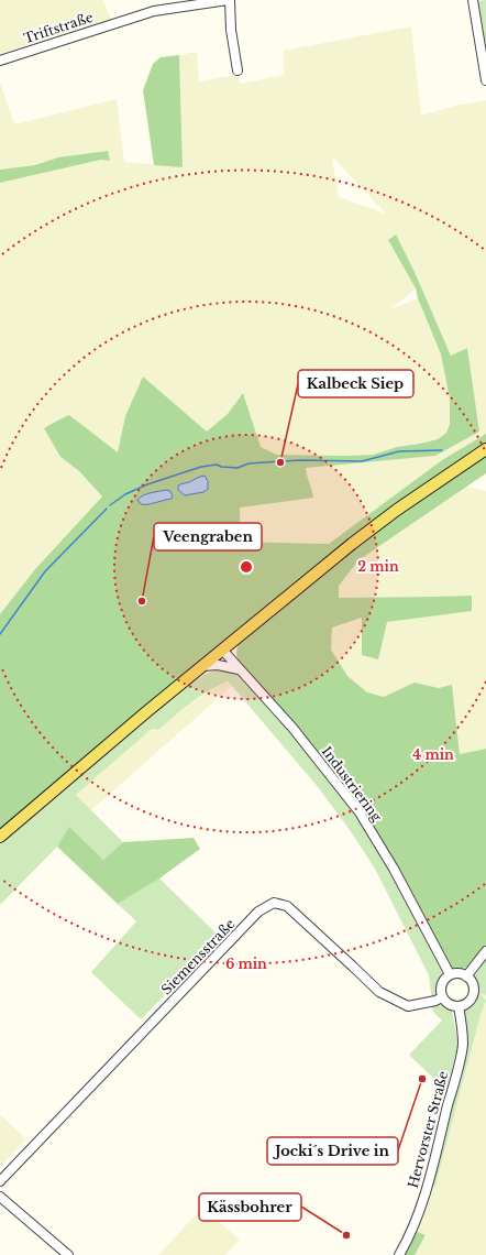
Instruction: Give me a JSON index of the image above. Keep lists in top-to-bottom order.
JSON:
{
  "streets": {
    "street": [
      "Triftstraße",
      "Industriering",
      "Siemensstraße",
      "Hervorster Straße"
    ]
  },
  "crossings": [
    ["Industriering", "Siemensstraße"],
    ["Industriering", "Hervorster Straße"],
    ["Siemensstraße", "Hervorster Straße"]
  ],
  "places": [
    "Kalbeck Siep",
    "Veengraben",
    "Jocki´s Drive in",
    "Kässbohrer"
  ],
  "rings": ["2 min", "4 min", "6 min"]
}
